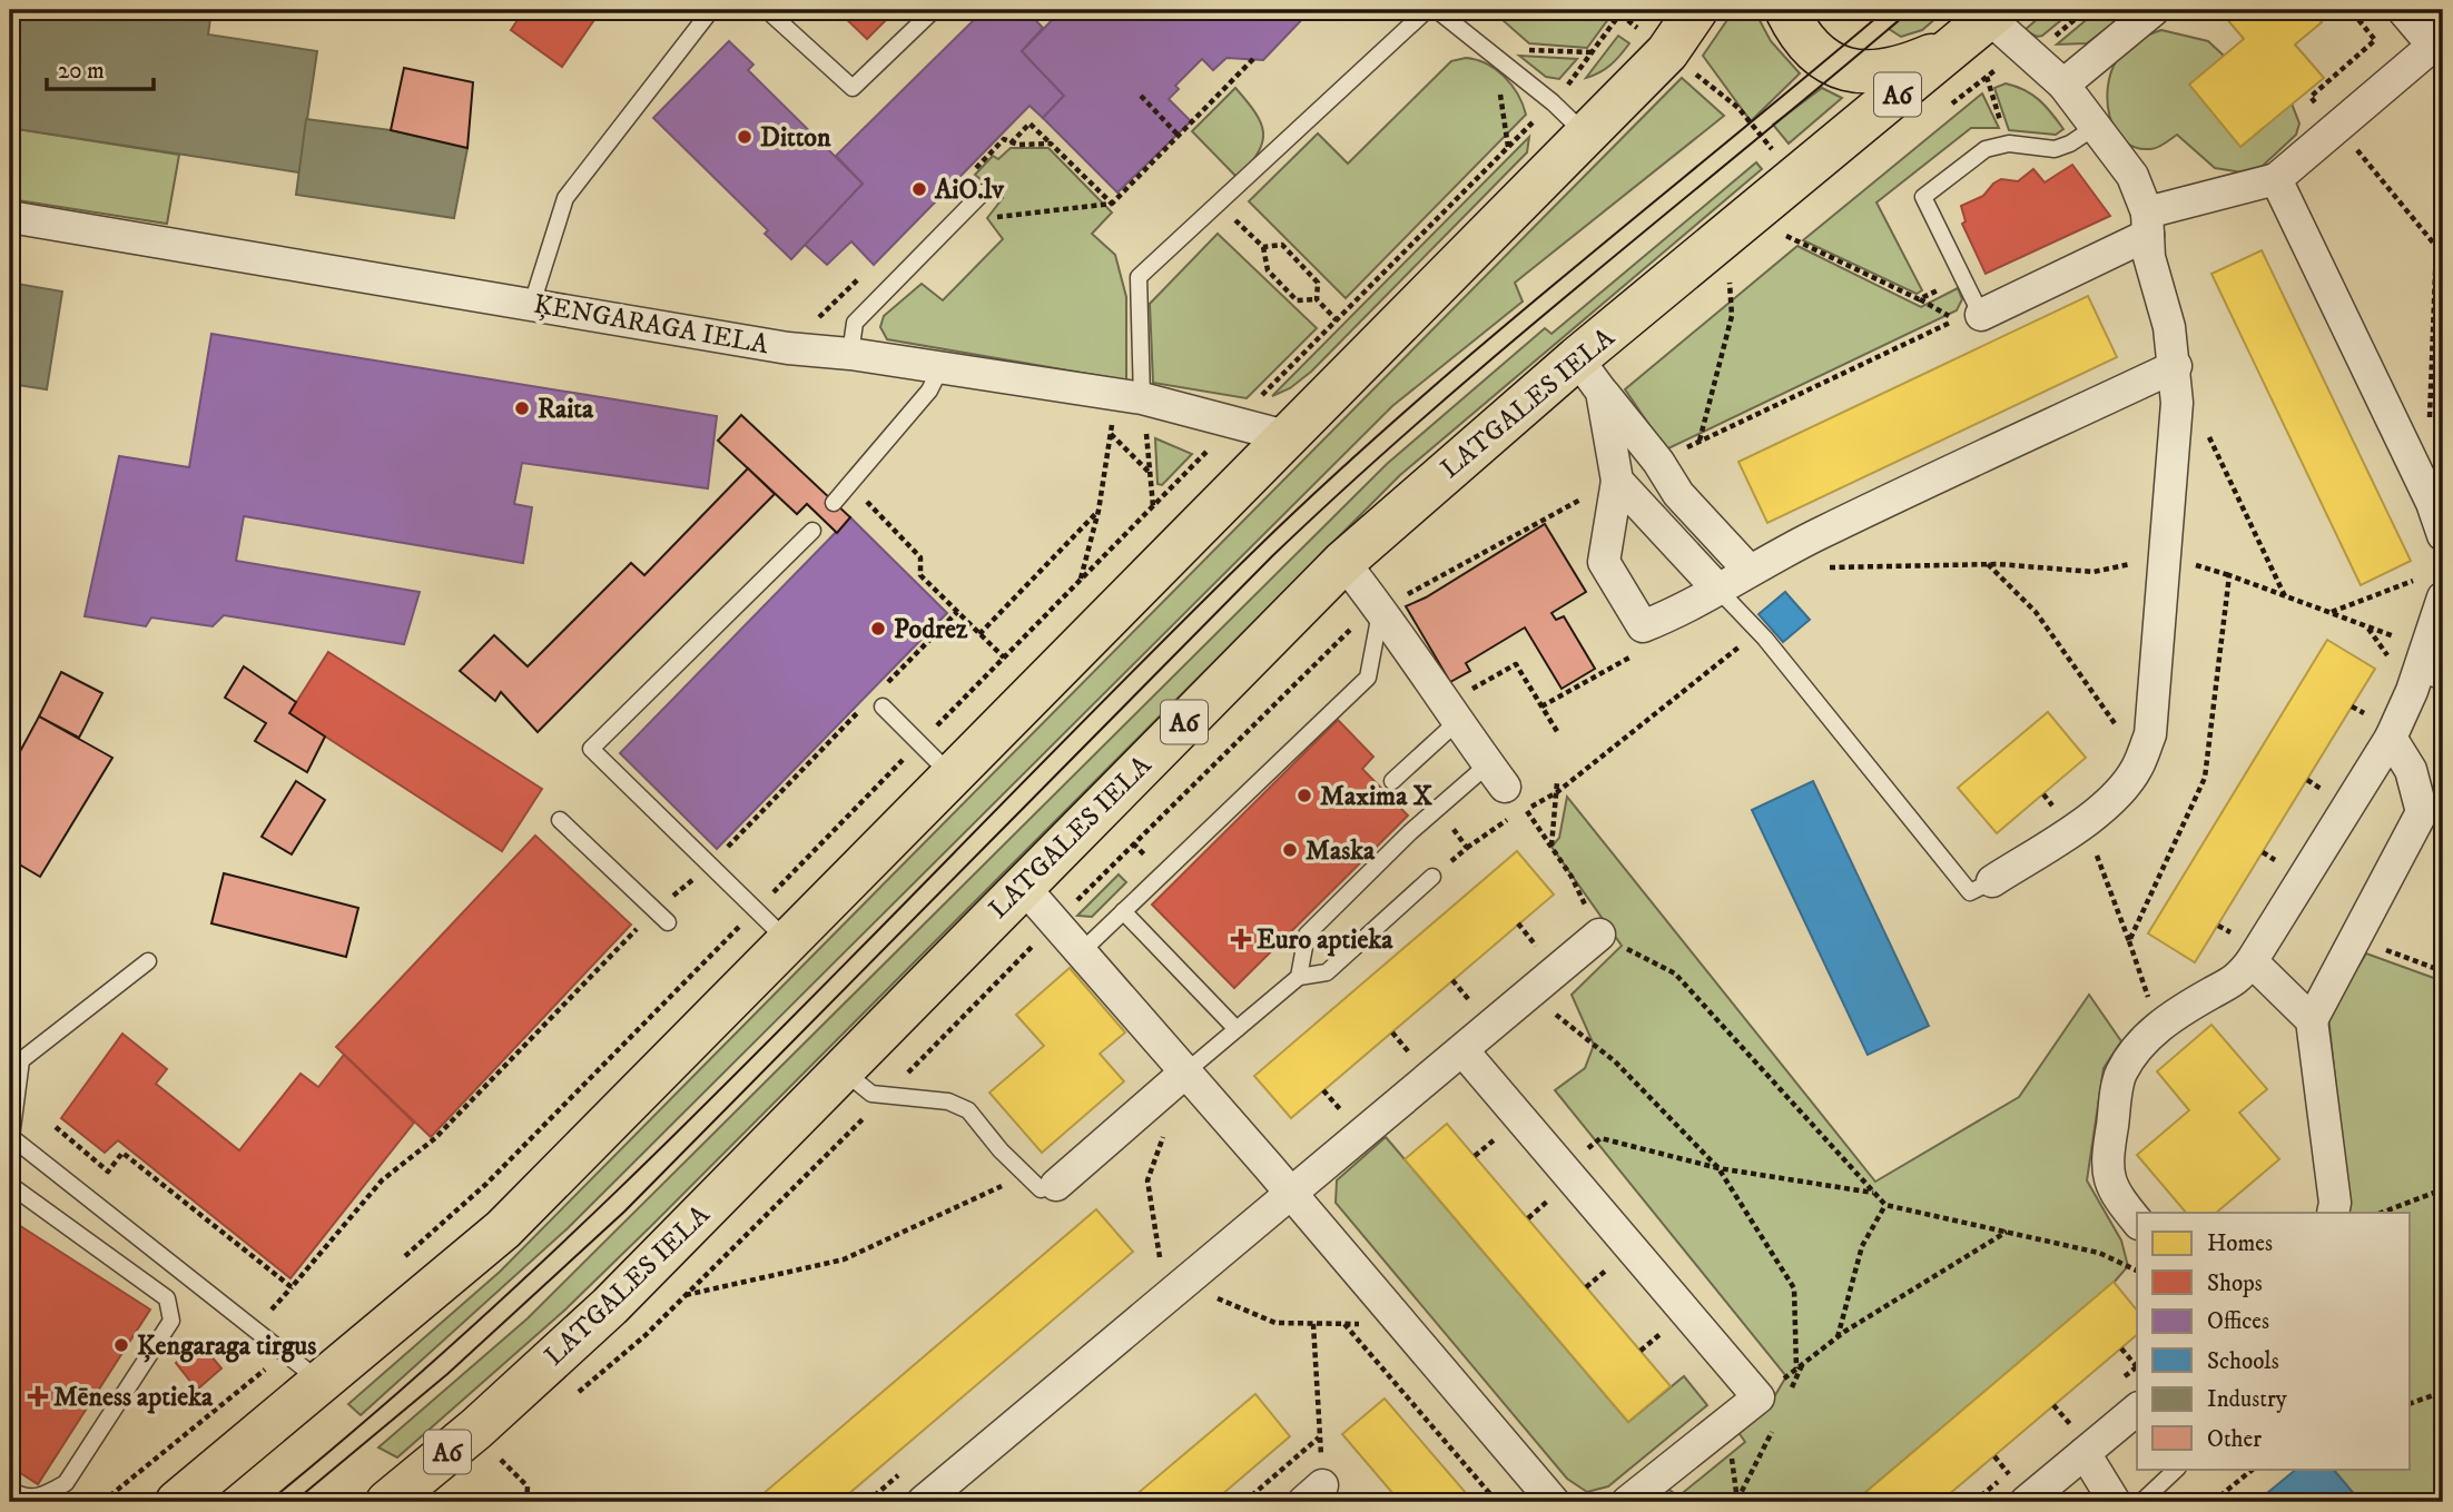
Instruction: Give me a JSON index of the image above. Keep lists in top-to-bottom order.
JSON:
{
  "streets": {
    "highway": ["A6", "LATGALES IELA"],
    "street": ["ĶENGARAGA IELA"]
  },
  "places": {
    "other": [
      "Ditton",
      "AiO.lv",
      "Raita",
      "Podrez",
      "Maxima X",
      "Maska",
      "Ķengaraga tirgus"
    ],
    "health": ["Euro aptieka", "Mēness aptieka"]
  },
  "legend": [
    "Homes",
    "Shops",
    "Offices",
    "Schools",
    "Industry",
    "Other"
  ],
  "scale_bar": "20 m"
}
